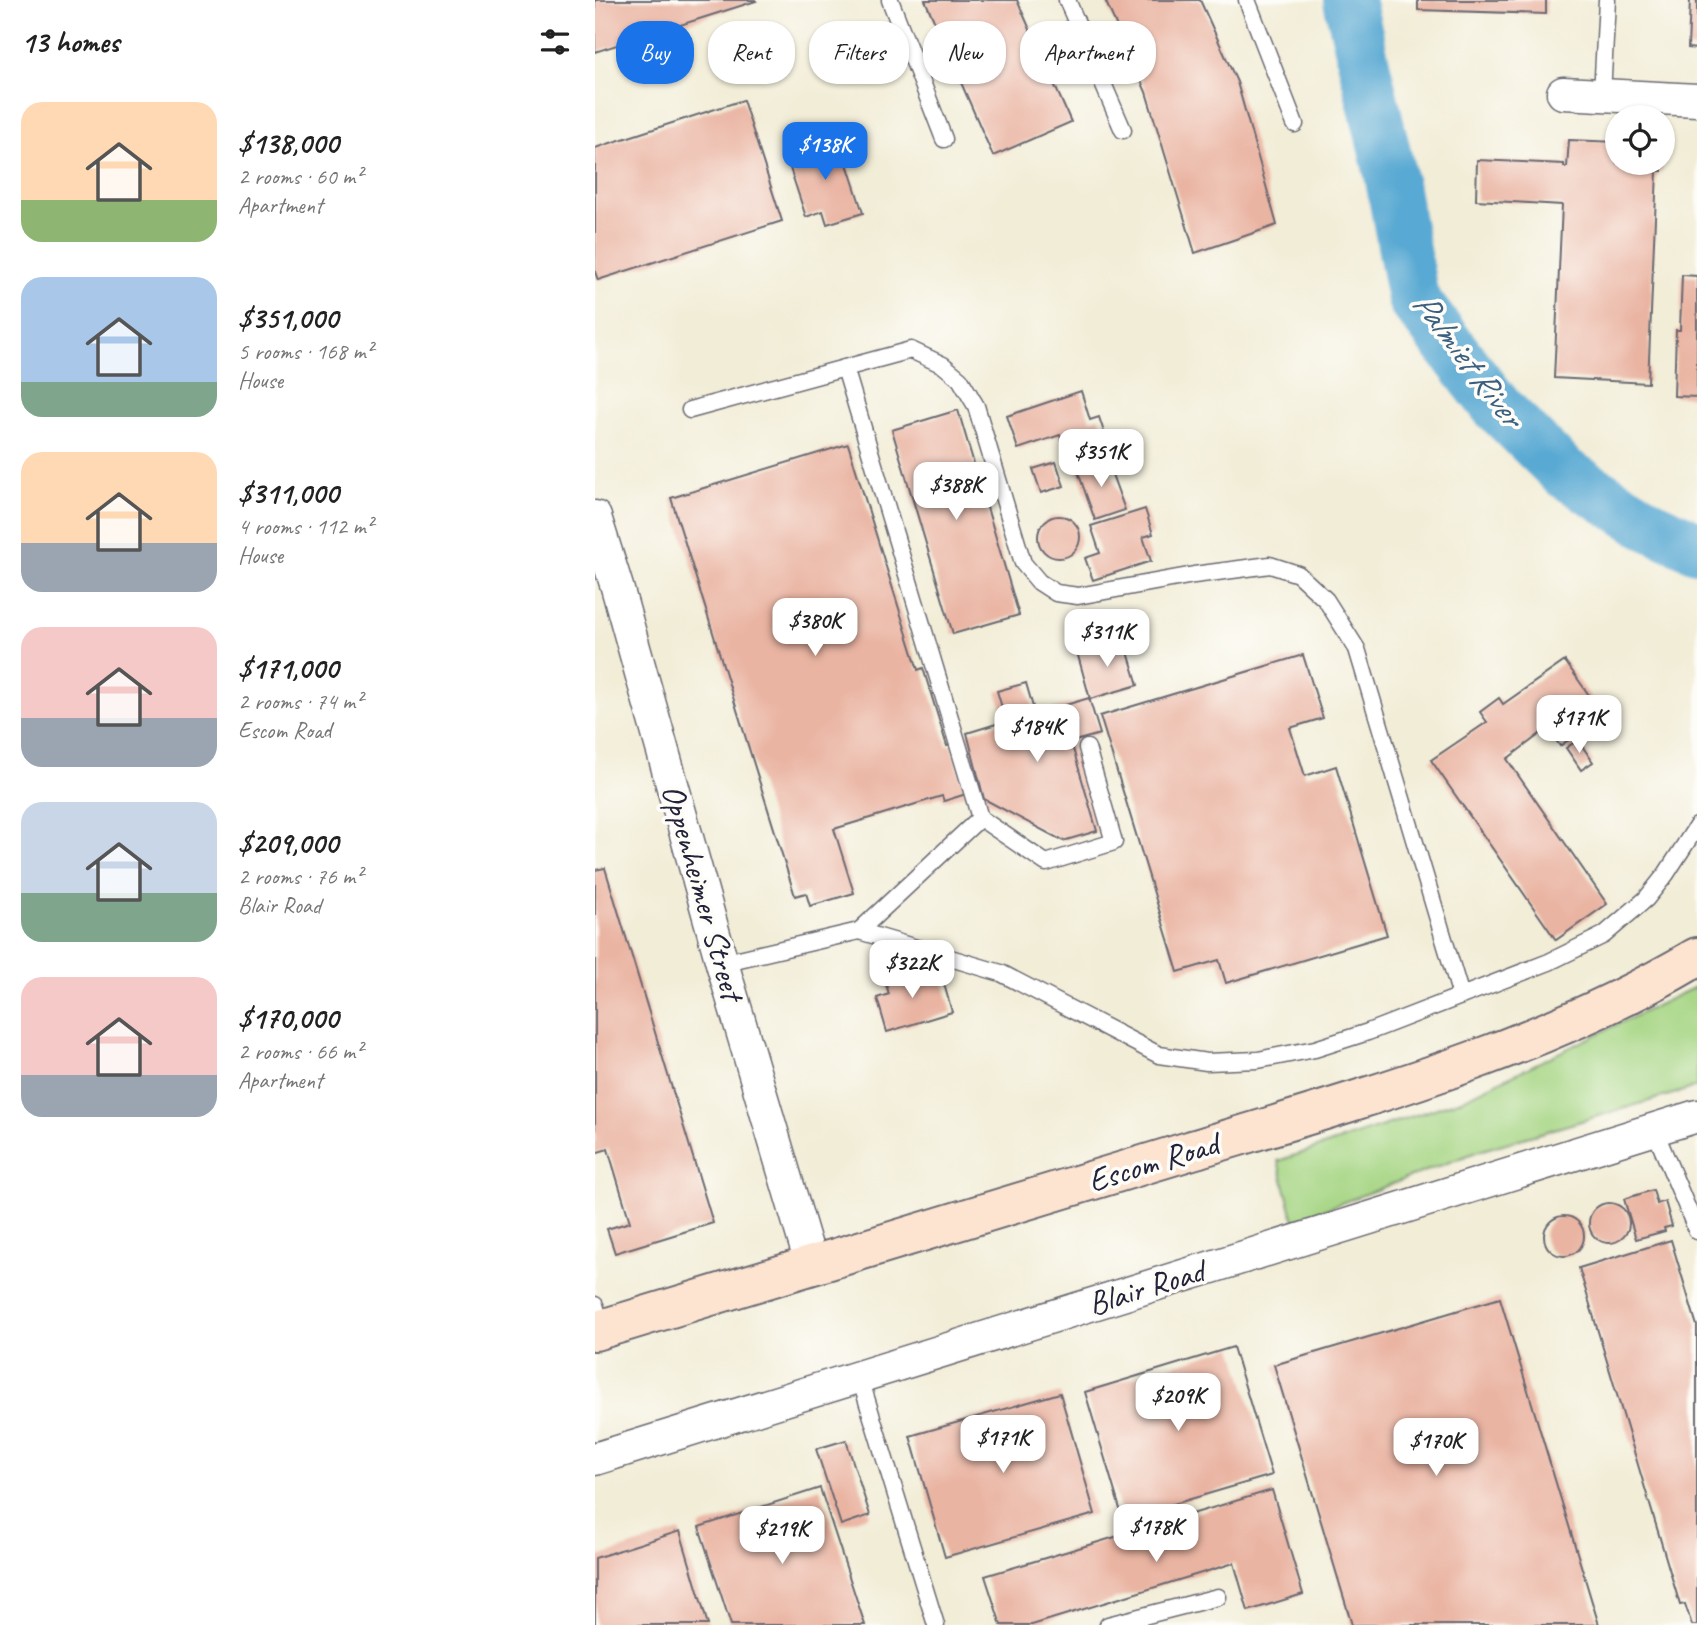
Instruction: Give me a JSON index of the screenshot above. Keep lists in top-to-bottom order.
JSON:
{
  "streets": {
    "street": ["Oppenheimer Street", "Escom Road", "Blair Road"]
  },
  "crossings": [
    ["Oppenheimer Street", "Escom Road"]
  ],
  "water": ["Palmiet River"],
  "page": {
    "heading": "13 homes",
    "chip": [
      "Buy",
      "Rent",
      "Filters",
      "New",
      "Apartment"
    ],
    "list": [
      {
        "name": "$138,000",
        "note": "2 rooms · 60 m² · Apartment"
      },
      {
        "name": "$351,000",
        "note": "5 rooms · 168 m² · House"
      },
      {
        "name": "$311,000",
        "note": "4 rooms · 112 m² · House"
      },
      {
        "name": "$171,000",
        "note": "2 rooms · 74 m² · Escom Road"
      },
      {
        "name": "$209,000",
        "note": "2 rooms · 76 m² · Blair Road"
      },
      {
        "name": "$170,000",
        "note": "2 rooms · 66 m² · Apartment"
      }
    ],
    "price": [
      "$138K",
      "$351K",
      "$388K",
      "$380K",
      "$311K",
      "$171K",
      "$184K",
      "$322K",
      "$209K",
      "$171K",
      "$170K",
      "$178K",
      "$219K"
    ]
  }
}
